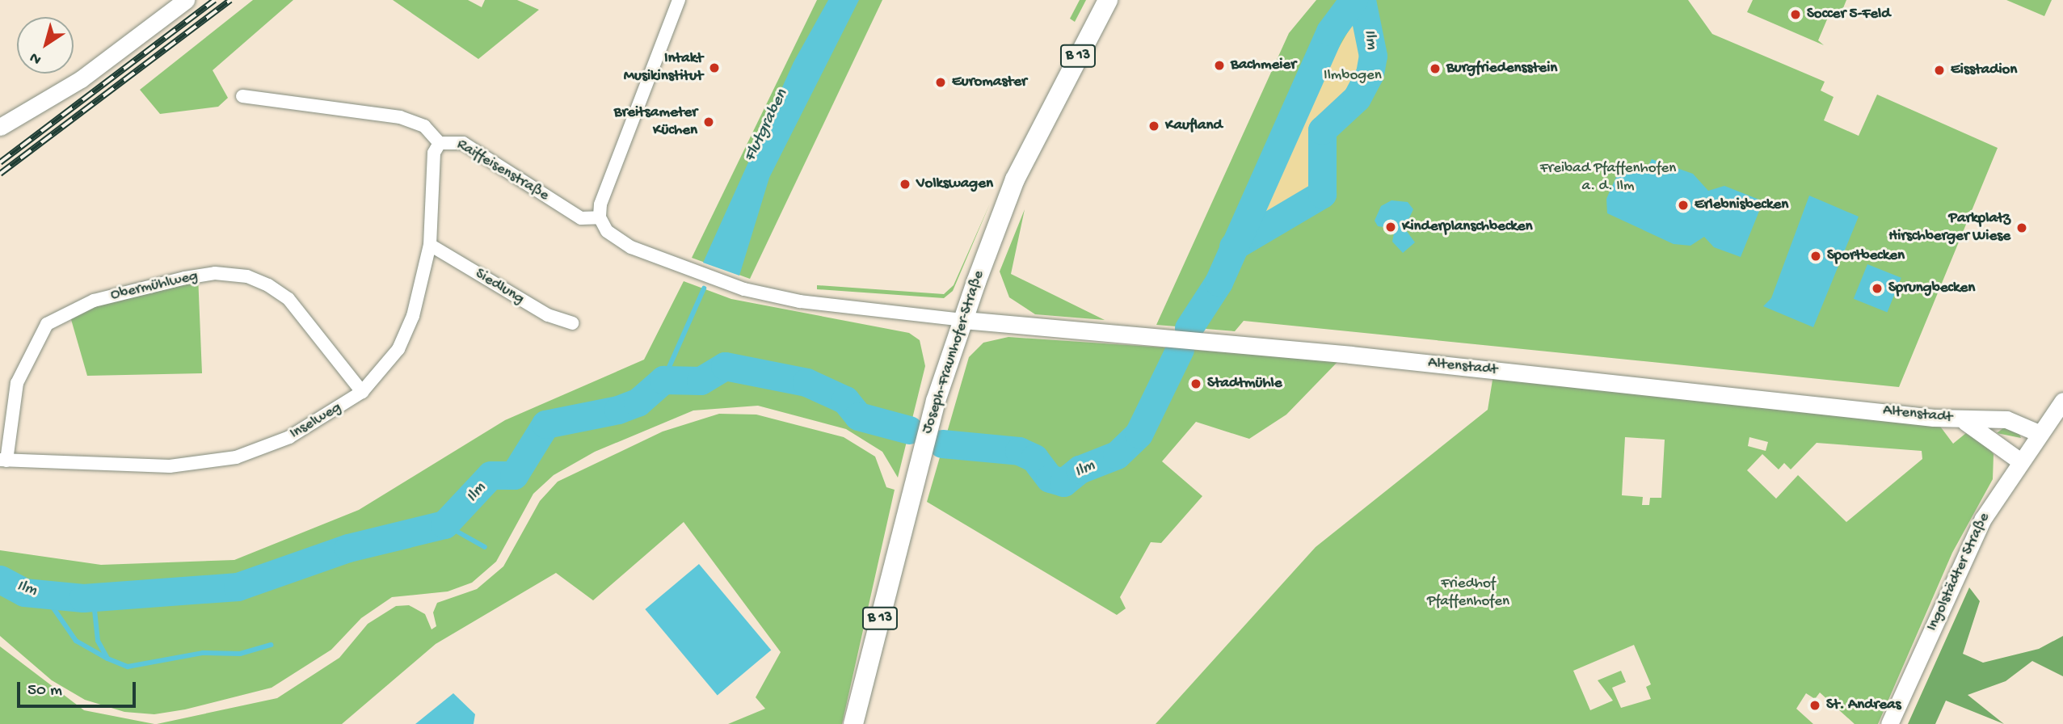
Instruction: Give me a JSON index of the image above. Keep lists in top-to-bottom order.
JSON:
{
  "streets": {
    "main road": ["B 13", "Joseph-Fraunhofer-Straße"],
    "street": [
      "Raiffeisenstraße",
      "Obermühlweg",
      "Siedlung",
      "Altenstadt",
      "Inselweg",
      "Ingolstädter Straße"
    ]
  },
  "crossings": [
    ["Raiffeisenstraße", "Inselweg"],
    ["Obermühlweg", "Inselweg"],
    ["Siedlung", "Inselweg"],
    ["Joseph-Fraunhofer-Straße", "Altenstadt"],
    ["Altenstadt", "Ingolstädter Straße"]
  ],
  "water": ["Ilm", "Flutgraben"],
  "parks": ["Ilmbogen", "Freibad Pfaffenhofen a. d. Ilm", "Friedhof Pfaffenhofen"],
  "places": [
    "Soccer 5-Feld",
    "Bachmeier",
    "Intakt Musikinstitut",
    "Burgfriedensstein",
    "Eisstadion",
    "Euromaster",
    "Breitsameter Küchen",
    "Kaufland",
    "Volkswagen",
    "Erlebnisbecken",
    "Kinderplanschbecken",
    "Parkplatz Hirschberger Wiese",
    "Sportbecken",
    "Sprungbecken",
    "Stadtmühle",
    "St. Andreas"
  ],
  "scale_bar": "50 m",
  "north": "bottom left"
}
